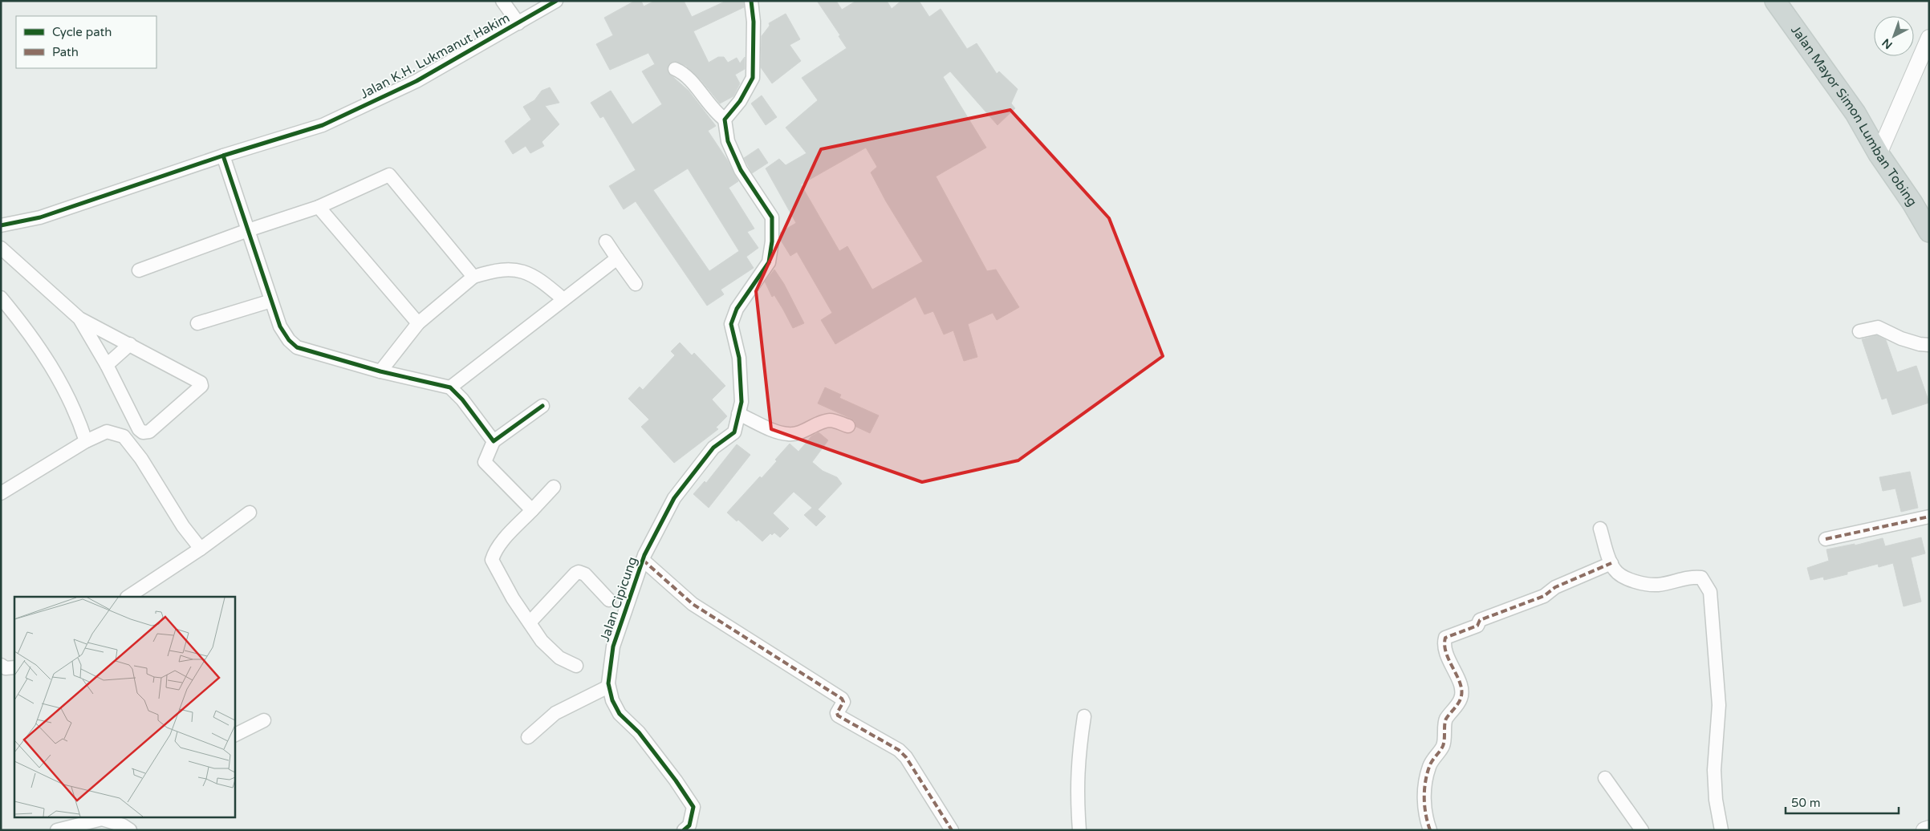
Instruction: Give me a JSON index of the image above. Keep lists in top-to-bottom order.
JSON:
{
  "streets": {
    "main road": ["Jalan Mayor Simon Lumban Tobing"],
    "street": ["Jalan K.H. Lukmanut Hakim", "Jalan Cipicung"]
  },
  "legend": ["Cycle path", "Path"],
  "scale_bar": "50 m",
  "north": "bottom left"
}
